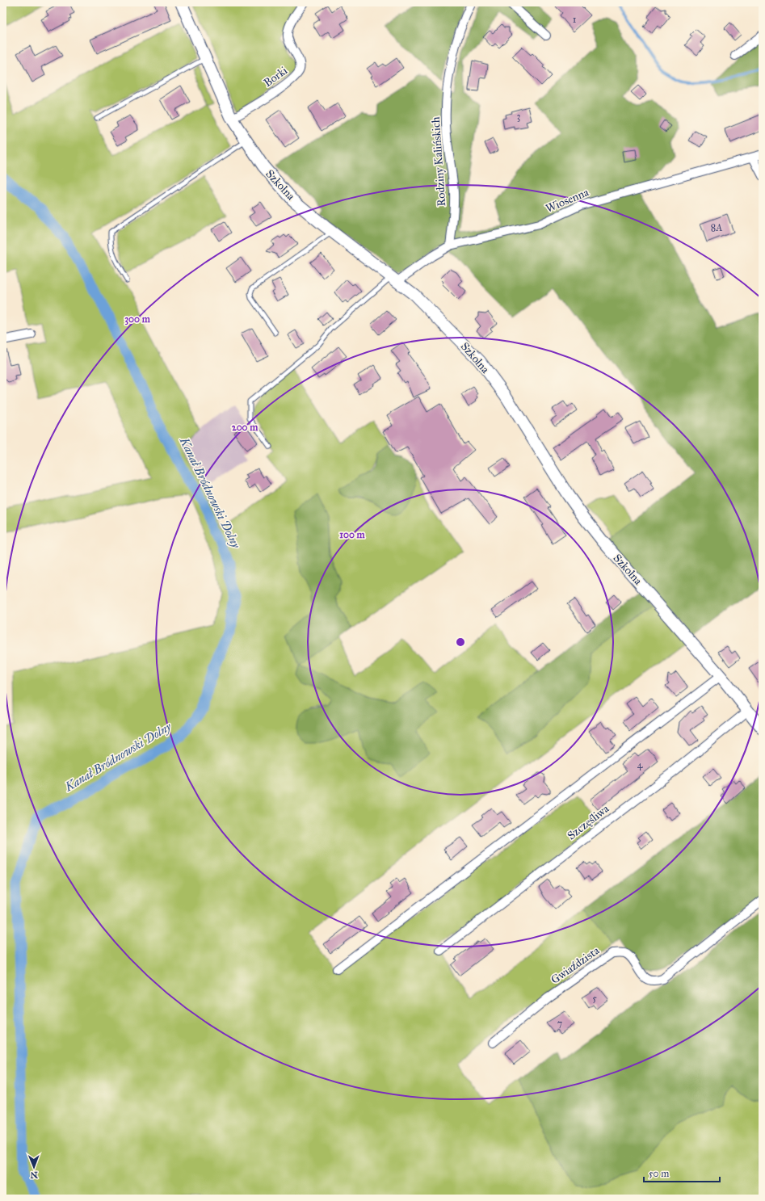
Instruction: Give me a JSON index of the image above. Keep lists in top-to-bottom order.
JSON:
{
  "streets": {
    "street": [
      "Borki",
      "Rodziny Kalińskich",
      "Szkolna",
      "Wiosenna",
      "Szczęśliwa",
      "Gwiaździsta"
    ]
  },
  "crossings": [
    ["Borki", "Szkolna"],
    ["Rodziny Kalińskich", "Wiosenna"],
    ["Szkolna", "Wiosenna"],
    ["Szkolna", "Szczęśliwa"]
  ],
  "water": ["Kanał Bródnowski Dolny"],
  "house_numbers": [
    "1",
    "3",
    "8A",
    "4",
    "5",
    "7"
  ],
  "scale_bar": "50 m",
  "north": "bottom",
  "rings": ["300 m", "200 m", "100 m"]
}
